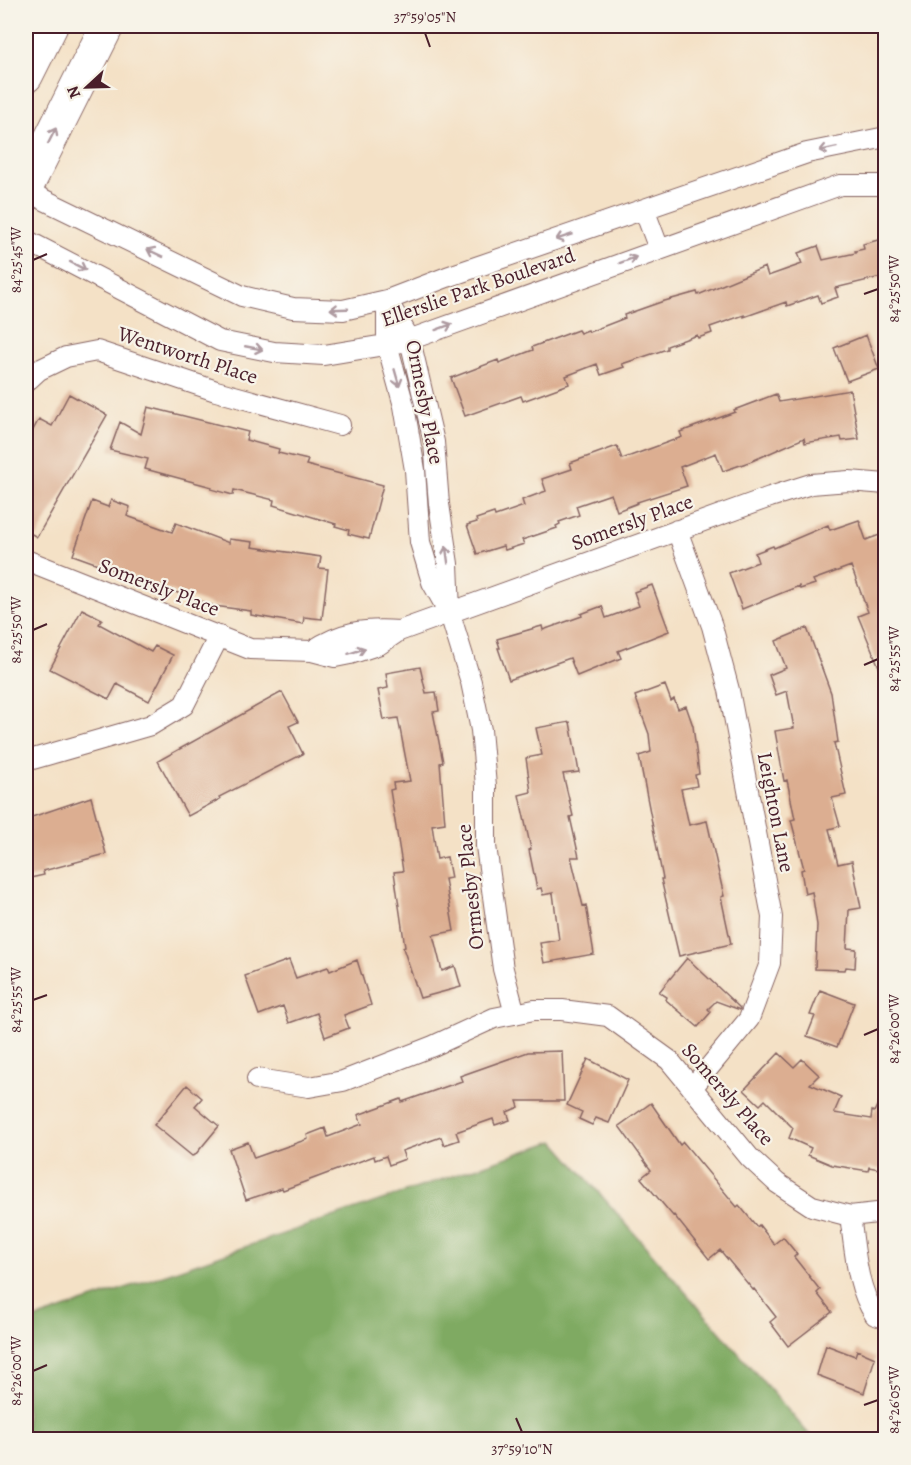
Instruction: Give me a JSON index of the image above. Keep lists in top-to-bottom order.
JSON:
{
  "streets": {
    "street": [
      "Ellerslie Park Boulevard",
      "Wentworth Place",
      "Ormesby Place",
      "Somersly Place",
      "Leighton Lane"
    ]
  },
  "crossings": [
    ["Ellerslie Park Boulevard", "Ormesby Place"],
    ["Ormesby Place", "Somersly Place"],
    ["Somersly Place", "Leighton Lane"]
  ],
  "north": "left",
  "coordinates": [
    "37°59'05\"N",
    "84°25'45\"W",
    "84°25'50\"W",
    "84°25'55\"W",
    "84°26'00\"W",
    "84°26'05\"W",
    "37°59'10\"N"
  ]
}
